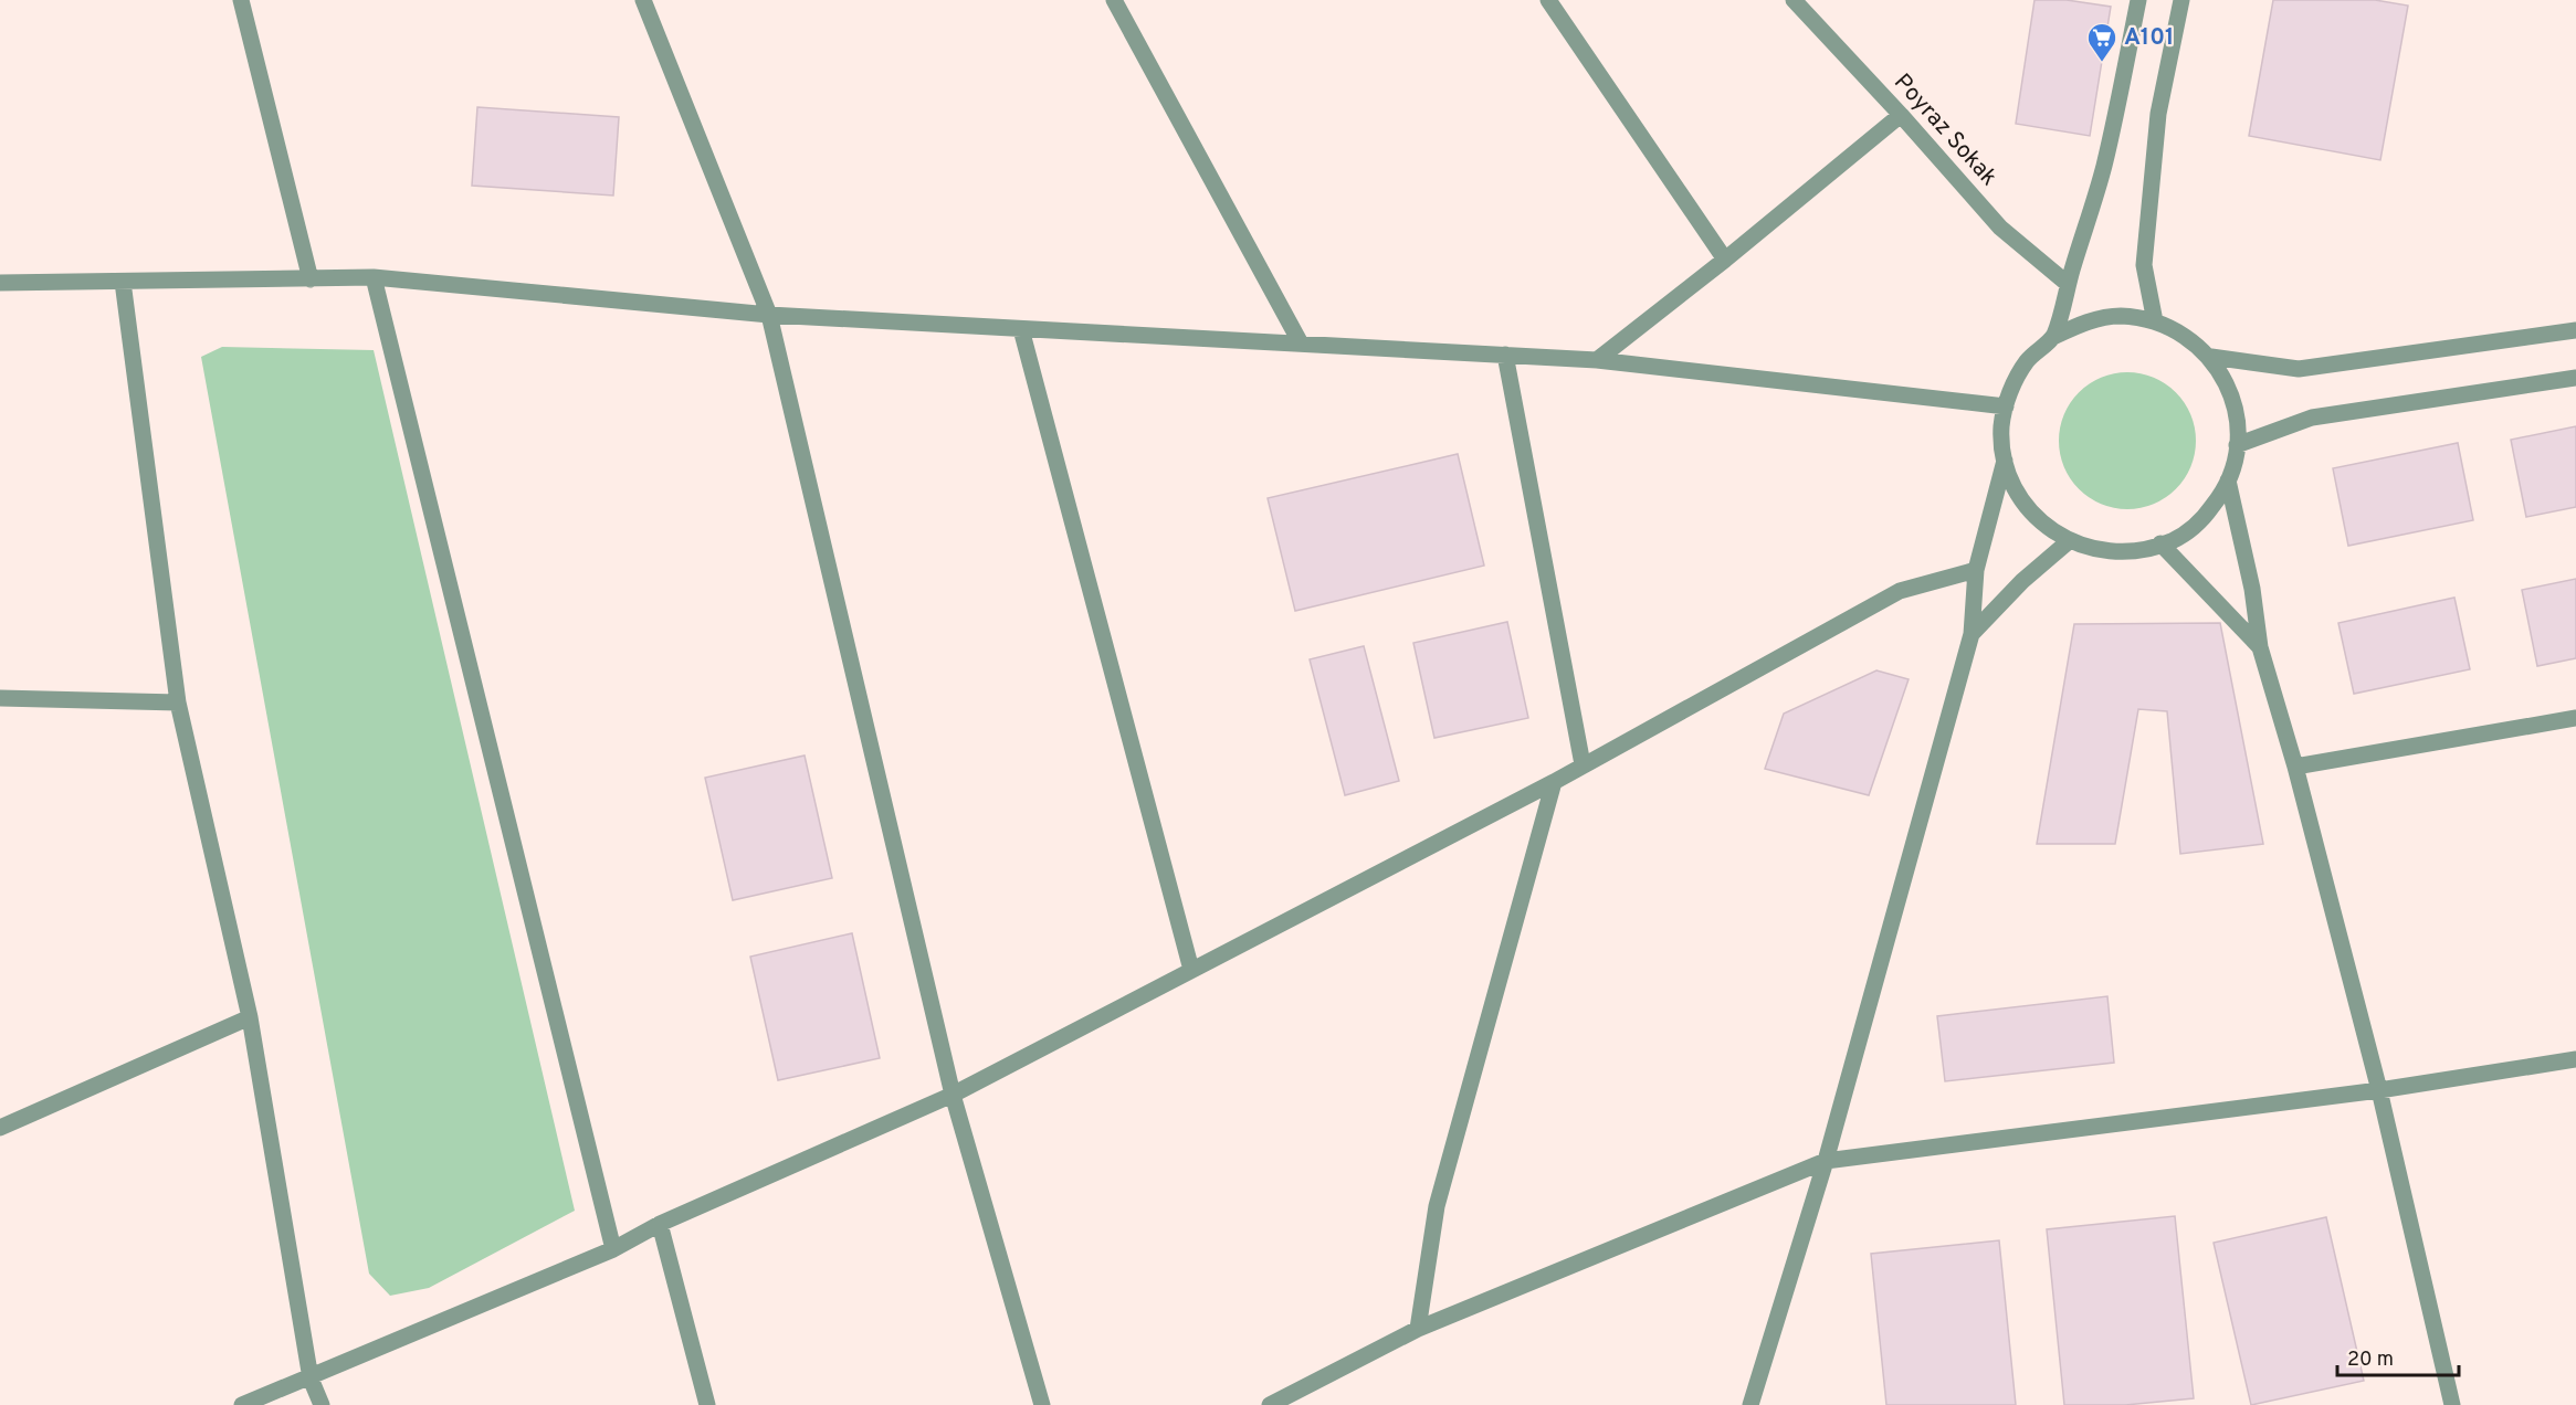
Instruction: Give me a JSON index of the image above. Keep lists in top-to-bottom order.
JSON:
{
  "streets": {
    "street": ["Poyraz Sokak"]
  },
  "places": {
    "supermarket": ["A101"]
  },
  "scale_bar": "20 m"
}
